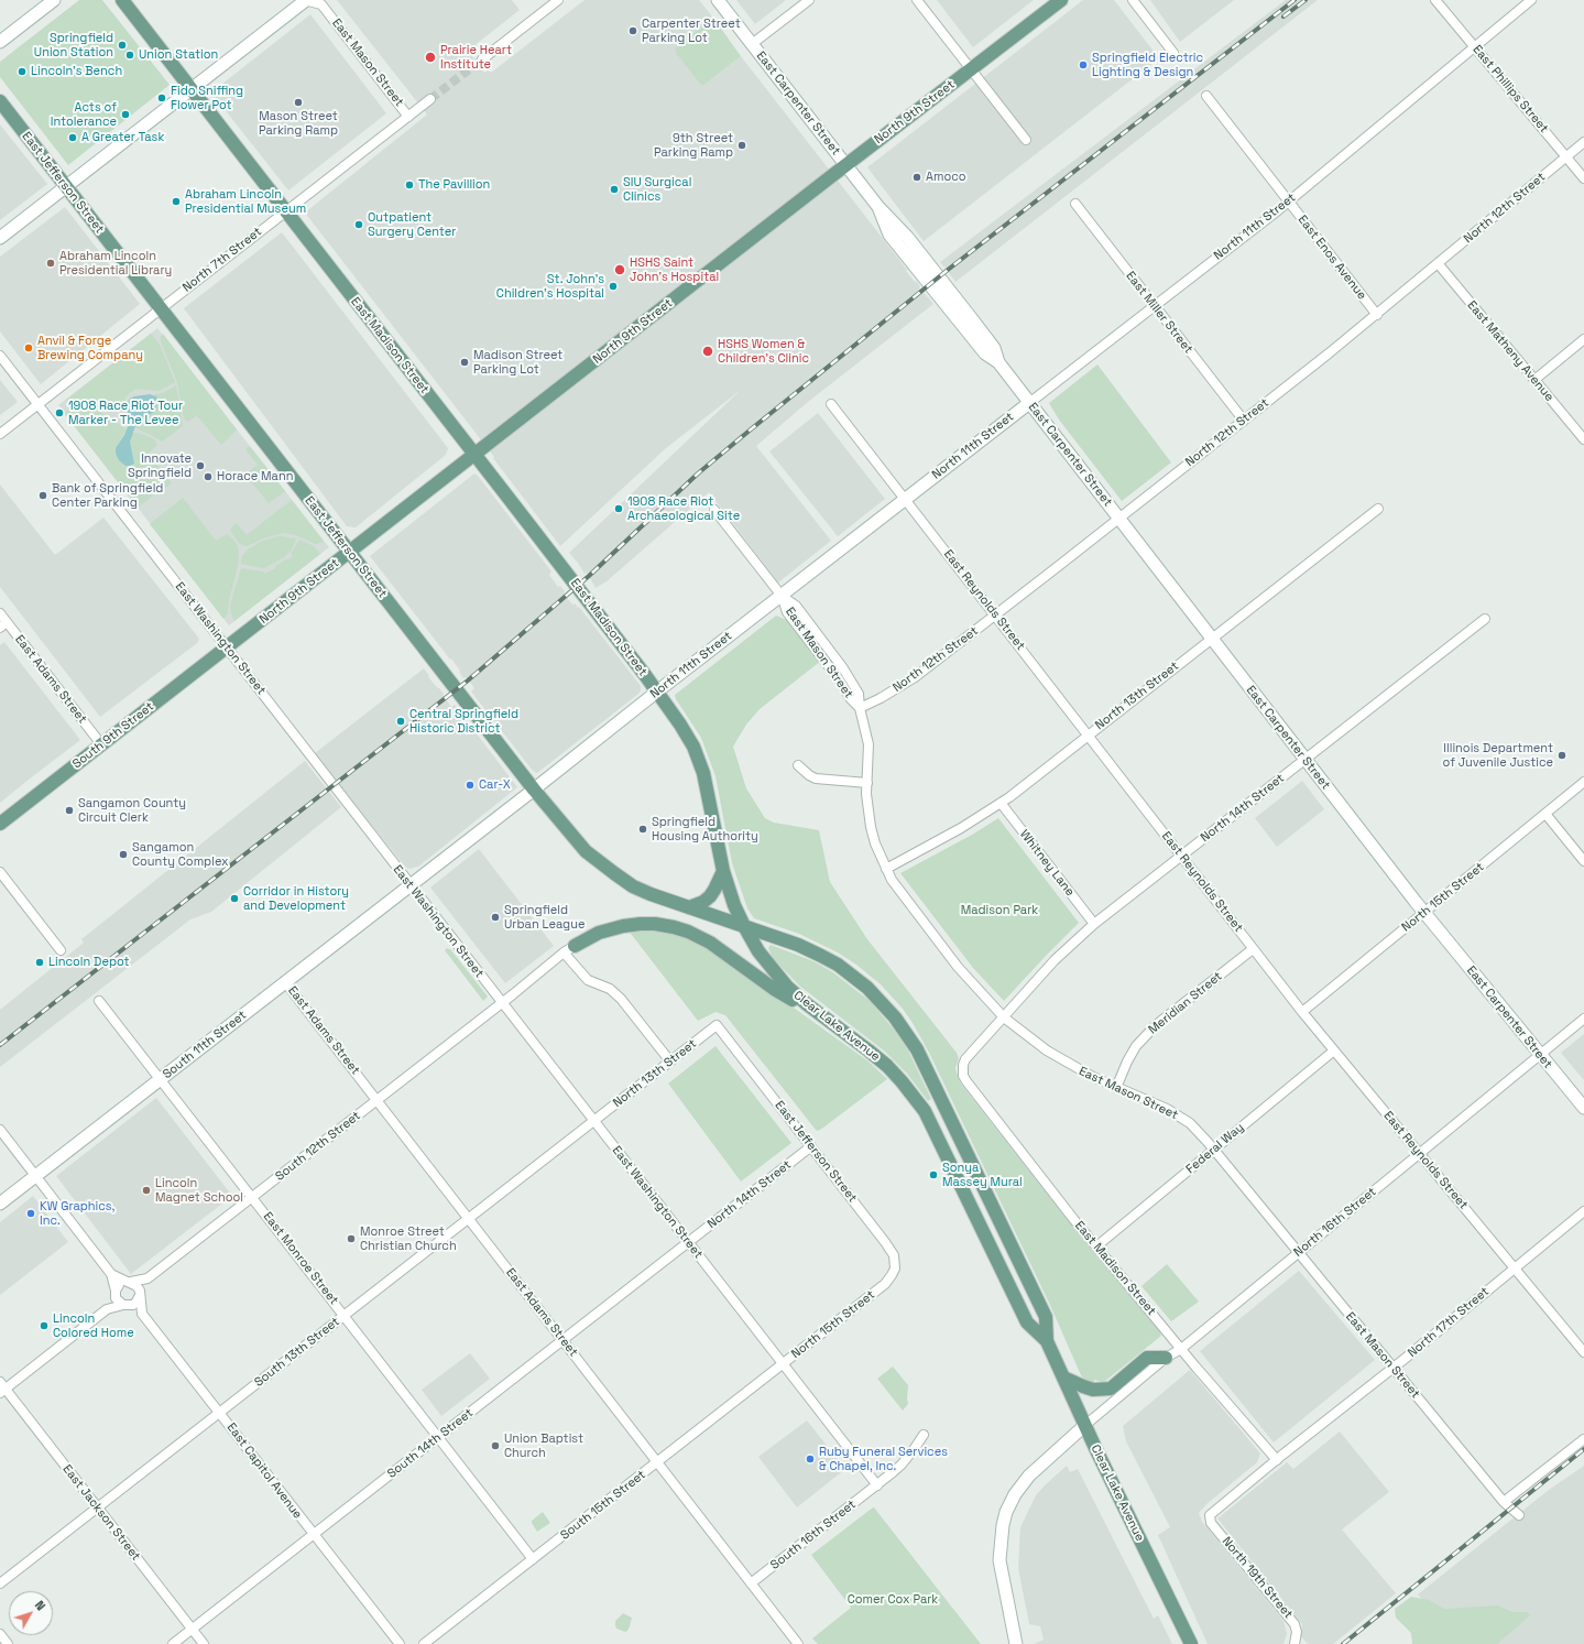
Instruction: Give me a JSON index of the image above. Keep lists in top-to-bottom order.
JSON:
{
  "streets": {
    "main road": [
      "North 9th Street",
      "East Jefferson Street",
      "East Madison Street",
      "South 9th Street",
      "Clear Lake Avenue"
    ],
    "street": [
      "East Mason Street",
      "East Phillips Street",
      "East Carpenter Street",
      "North 12th Street",
      "North 11th Street",
      "East Enos Avenue",
      "North 7th Street",
      "East Miller Street",
      "East Matheny Avenue",
      "East Reynolds Street",
      "East Washington Street",
      "East Adams Street",
      "North 13th Street",
      "North 14th Street",
      "Whitney Lane",
      "North 15th Street",
      "Meridian Street",
      "South 11th Street",
      "South 12th Street",
      "Federal Way",
      "North 16th Street",
      "East Monroe Street",
      "North 17th Street",
      "South 13th Street",
      "South 14th Street",
      "East Capitol Avenue",
      "South 15th Street",
      "East Jackson Street",
      "South 16th Street",
      "North 19th Street"
    ]
  },
  "crossings": [
    ["East Mason Street", "North 12th Street"],
    ["East Mason Street", "North 11th Street"],
    ["East Mason Street", "North 7th Street"],
    ["East Mason Street", "North 13th Street"],
    ["East Mason Street", "North 14th Street"],
    ["East Mason Street", "Meridian Street"],
    ["East Mason Street", "Federal Way"],
    ["East Mason Street", "North 16th Street"],
    ["East Mason Street", "North 17th Street"],
    ["East Phillips Street", "North 12th Street"],
    ["East Phillips Street", "North 11th Street"],
    ["East Carpenter Street", "North 9th Street"],
    ["East Carpenter Street", "North 12th Street"],
    ["East Carpenter Street", "North 11th Street"],
    ["East Carpenter Street", "North 13th Street"],
    ["East Carpenter Street", "North 14th Street"],
    ["East Carpenter Street", "North 15th Street"],
    ["East Carpenter Street", "North 16th Street"],
    ["North 9th Street", "East Jefferson Street"],
    ["North 9th Street", "East Madison Street"],
    ["North 9th Street", "East Washington Street"],
    ["North 9th Street", "South 9th Street"],
    ["East Jefferson Street", "North 11th Street"],
    ["East Jefferson Street", "North 7th Street"],
    ["East Jefferson Street", "East Madison Street"],
    ["East Jefferson Street", "North 13th Street"],
    ["East Jefferson Street", "North 14th Street"],
    ["East Jefferson Street", "North 15th Street"],
    ["East Jefferson Street", "Clear Lake Avenue"],
    ["North 12th Street", "East Enos Avenue"],
    ["North 12th Street", "East Miller Street"],
    ["North 12th Street", "East Matheny Avenue"],
    ["North 12th Street", "East Reynolds Street"],
    ["North 11th Street", "East Enos Avenue"],
    ["North 11th Street", "East Miller Street"],
    ["North 11th Street", "East Madison Street"],
    ["North 11th Street", "East Reynolds Street"],
    ["North 11th Street", "East Washington Street"],
    ["North 11th Street", "South 11th Street"],
    ["North 7th Street", "East Madison Street"],
    ["North 7th Street", "East Washington Street"],
    ["East Madison Street", "North 14th Street"],
    ["East Madison Street", "Clear Lake Avenue"],
    ["East Madison Street", "Federal Way"],
    ["East Madison Street", "North 16th Street"],
    ["East Madison Street", "North 17th Street"],
    ["East Reynolds Street", "North 13th Street"],
    ["East Reynolds Street", "North 14th Street"],
    ["East Reynolds Street", "North 15th Street"],
    ["East Reynolds Street", "Meridian Street"],
    ["East Reynolds Street", "Federal Way"],
    ["East Reynolds Street", "North 16th Street"],
    ["East Reynolds Street", "North 17th Street"],
    ["East Washington Street", "North 13th Street"],
    ["East Washington Street", "South 9th Street"],
    ["East Washington Street", "North 14th Street"],
    ["East Washington Street", "North 15th Street"],
    ["East Washington Street", "South 11th Street"],
    ["East Washington Street", "South 12th Street"],
    ["East Washington Street", "South 13th Street"],
    ["East Washington Street", "South 14th Street"],
    ["East Washington Street", "South 15th Street"],
    ["East Washington Street", "South 16th Street"],
    ["East Adams Street", "South 9th Street"],
    ["East Adams Street", "South 11th Street"],
    ["East Adams Street", "South 12th Street"],
    ["East Adams Street", "South 13th Street"],
    ["East Adams Street", "South 14th Street"],
    ["East Adams Street", "South 15th Street"],
    ["East Adams Street", "South 16th Street"],
    ["North 13th Street", "Whitney Lane"],
    ["North 13th Street", "South 13th Street"],
    ["North 14th Street", "Whitney Lane"],
    ["North 14th Street", "South 14th Street"],
    ["North 15th Street", "South 15th Street"],
    ["Clear Lake Avenue", "North 16th Street"],
    ["South 11th Street", "East Monroe Street"],
    ["South 12th Street", "East Monroe Street"],
    ["East Monroe Street", "South 13th Street"],
    ["East Monroe Street", "South 14th Street"],
    ["East Monroe Street", "South 15th Street"],
    ["North 17th Street", "North 19th Street"],
    ["South 13th Street", "East Capitol Avenue"],
    ["South 13th Street", "East Jackson Street"],
    ["South 14th Street", "East Capitol Avenue"],
    ["South 14th Street", "East Jackson Street"]
  ],
  "parks": ["Madison Park", "Comer Cox Park"],
  "places": [
    "Carpenter Street Parking Lot",
    "Springfield Union Station",
    "Union Station",
    "Prairie Heart Institute",
    "Springfield Electric Lighting & Design",
    "Lincoln's Bench",
    "Fido Sniffing Flower Pot",
    "Mason Street Parking Ramp",
    "Acts of Intolerance",
    "A Greater Task",
    "9th Street Parking Ramp",
    "Amoco",
    "The Pavillion",
    "SIU Surgical Clinics",
    "Abraham Lincoln Presidential Museum",
    "Outpatient Surgery Center",
    "Abraham Lincoln Presidential Library",
    "HSHS Saint John's Hospital",
    "St. John's Children's Hospital",
    "Anvil & Forge Brewing Company",
    "HSHS Women & Children's Clinic",
    "Madison Street Parking Lot",
    "1908 Race Riot Tour Marker - The Levee",
    "Innovate Springfield",
    "Horace Mann",
    "Bank of Springfield Center Parking",
    "1908 Race Riot Archaeological Site",
    "Central Springfield Historic District",
    "Illinois Department of Juvenile Justice",
    "Car-X",
    "Sangamon County Circuit Clerk",
    "Springfield Housing Authority",
    "Sangamon County Complex",
    "Corridor in History and Development",
    "Springfield Urban League",
    "Lincoln Depot",
    "Sonya Massey Mural",
    "Lincoln Magnet School",
    "KW Graphics, Inc.",
    "Monroe Street Christian Church",
    "Lincoln Colored Home",
    "Union Baptist Church",
    "Ruby Funeral Services & Chapel, Inc."
  ],
  "north": "top right"
}
